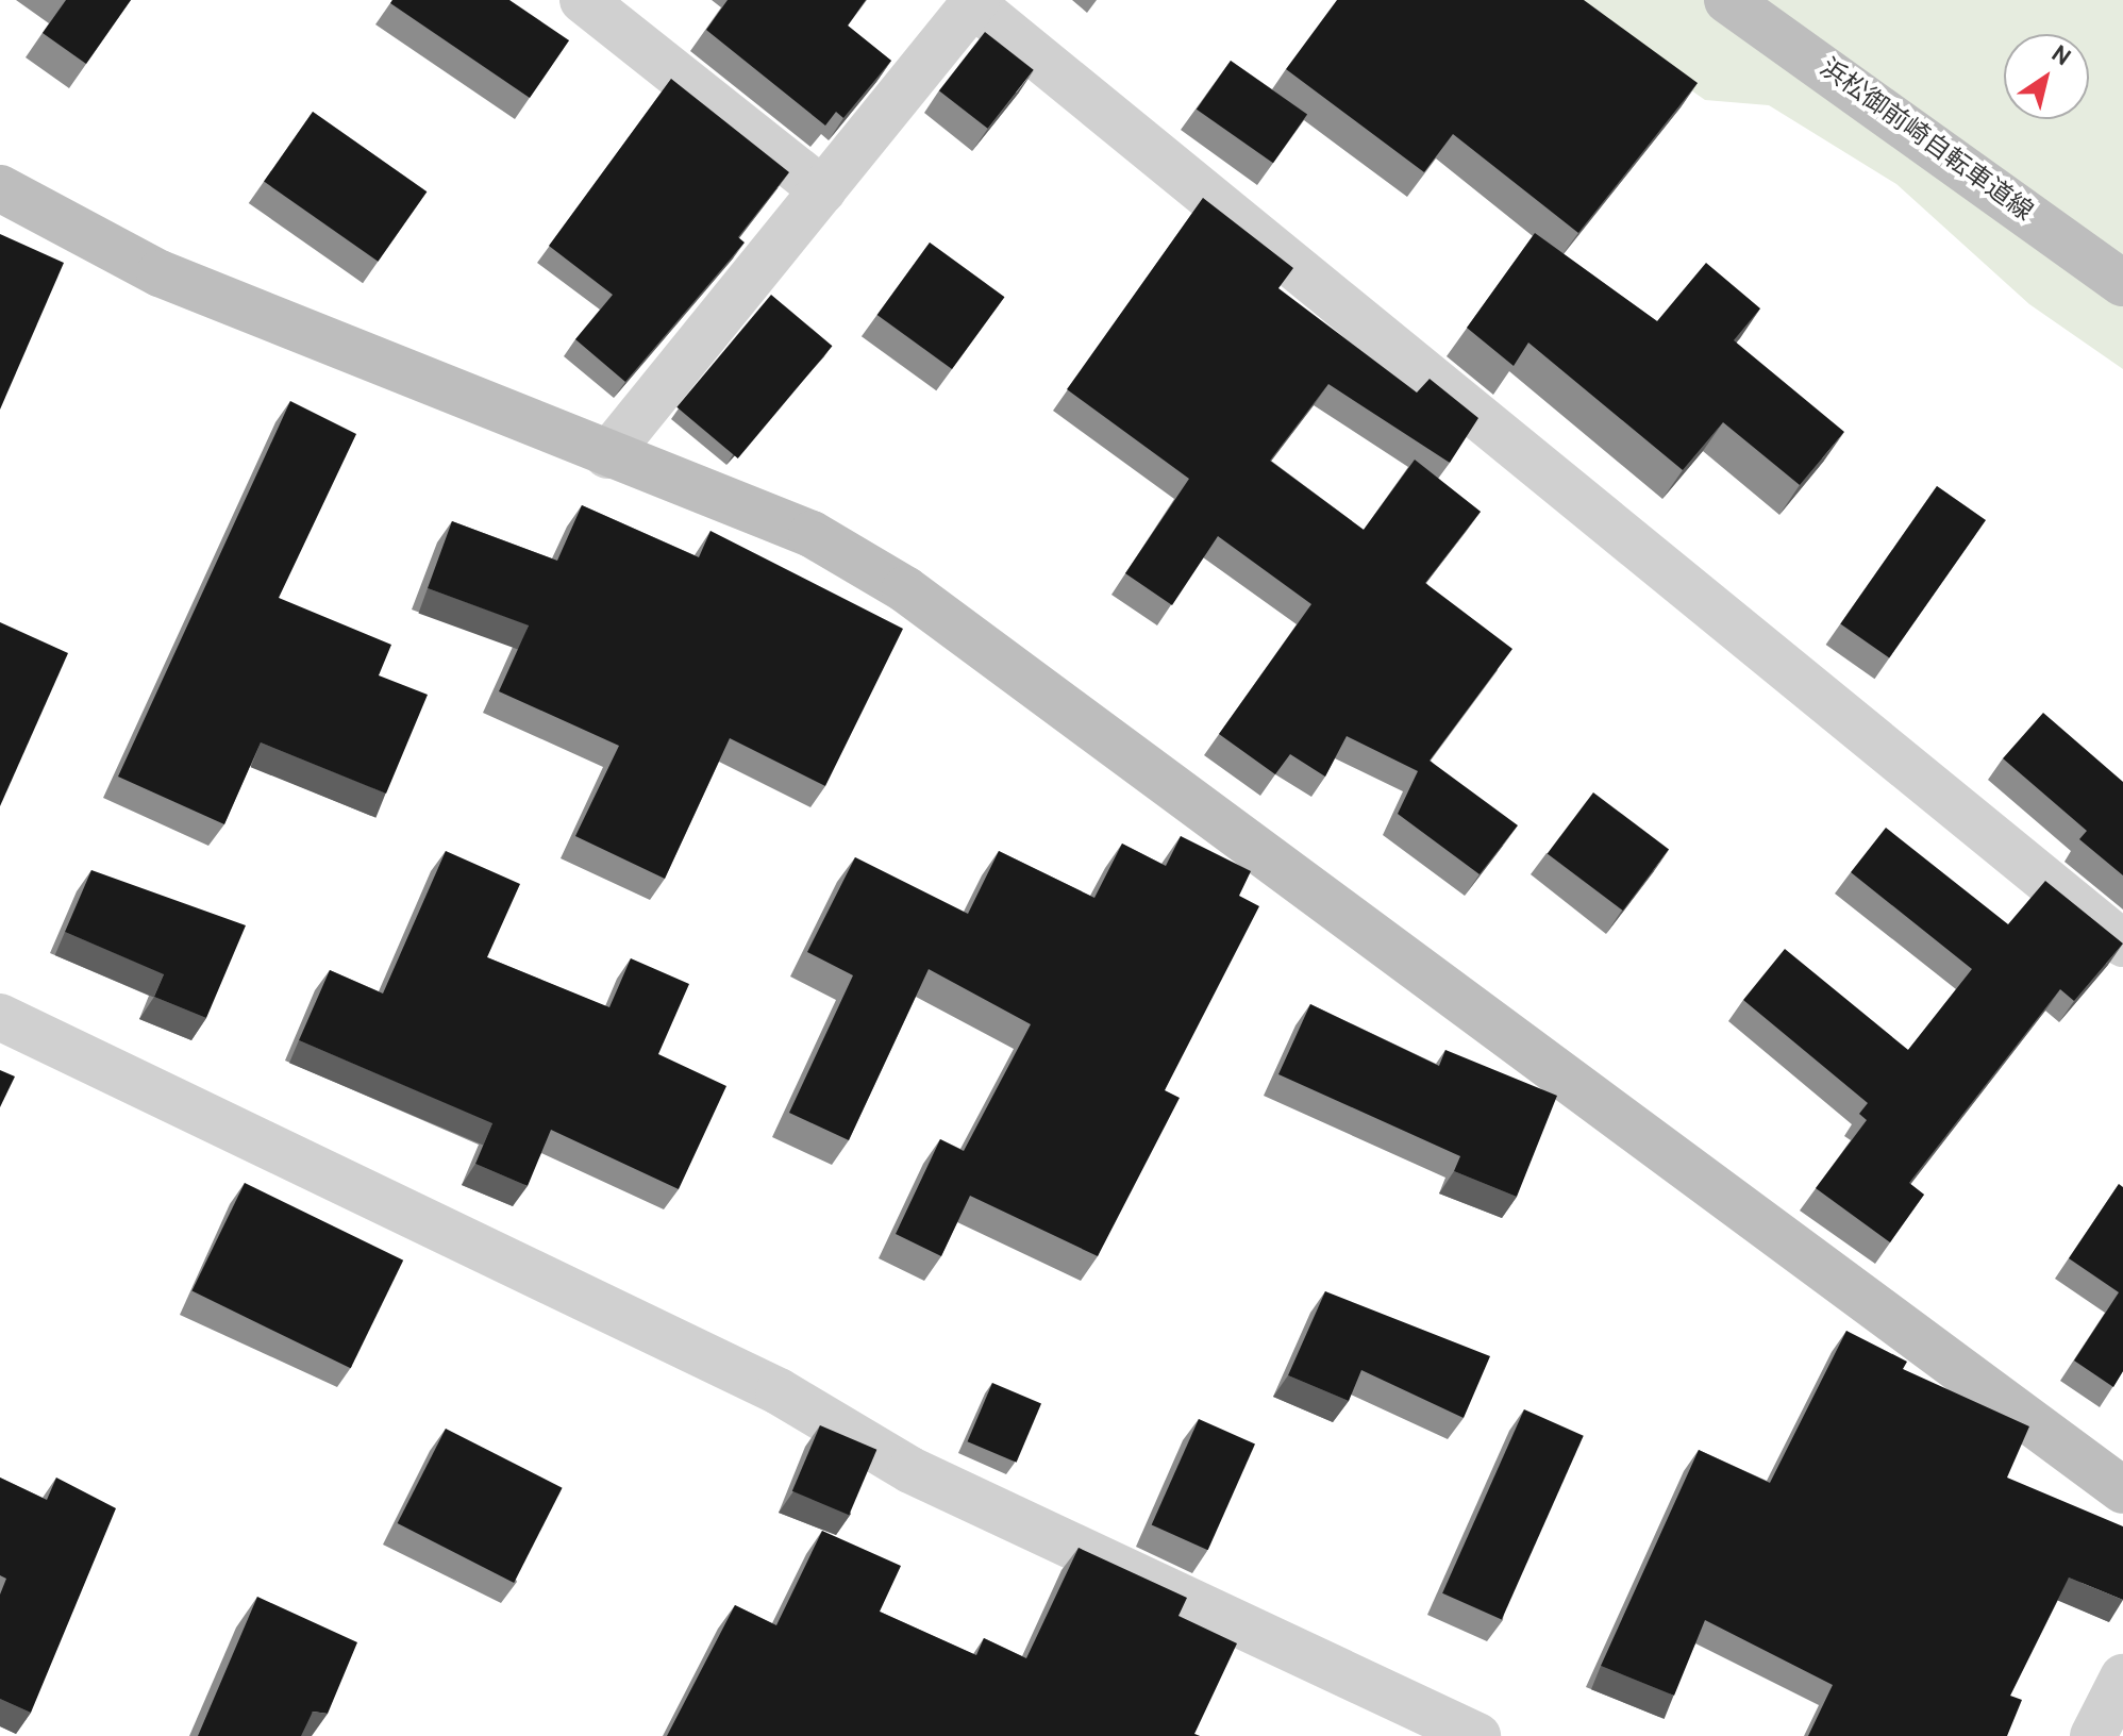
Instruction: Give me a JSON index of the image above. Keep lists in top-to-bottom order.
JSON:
{
  "streets": {
    "street": ["浜松御前崎自転車道線"]
  },
  "north": "top right"
}
